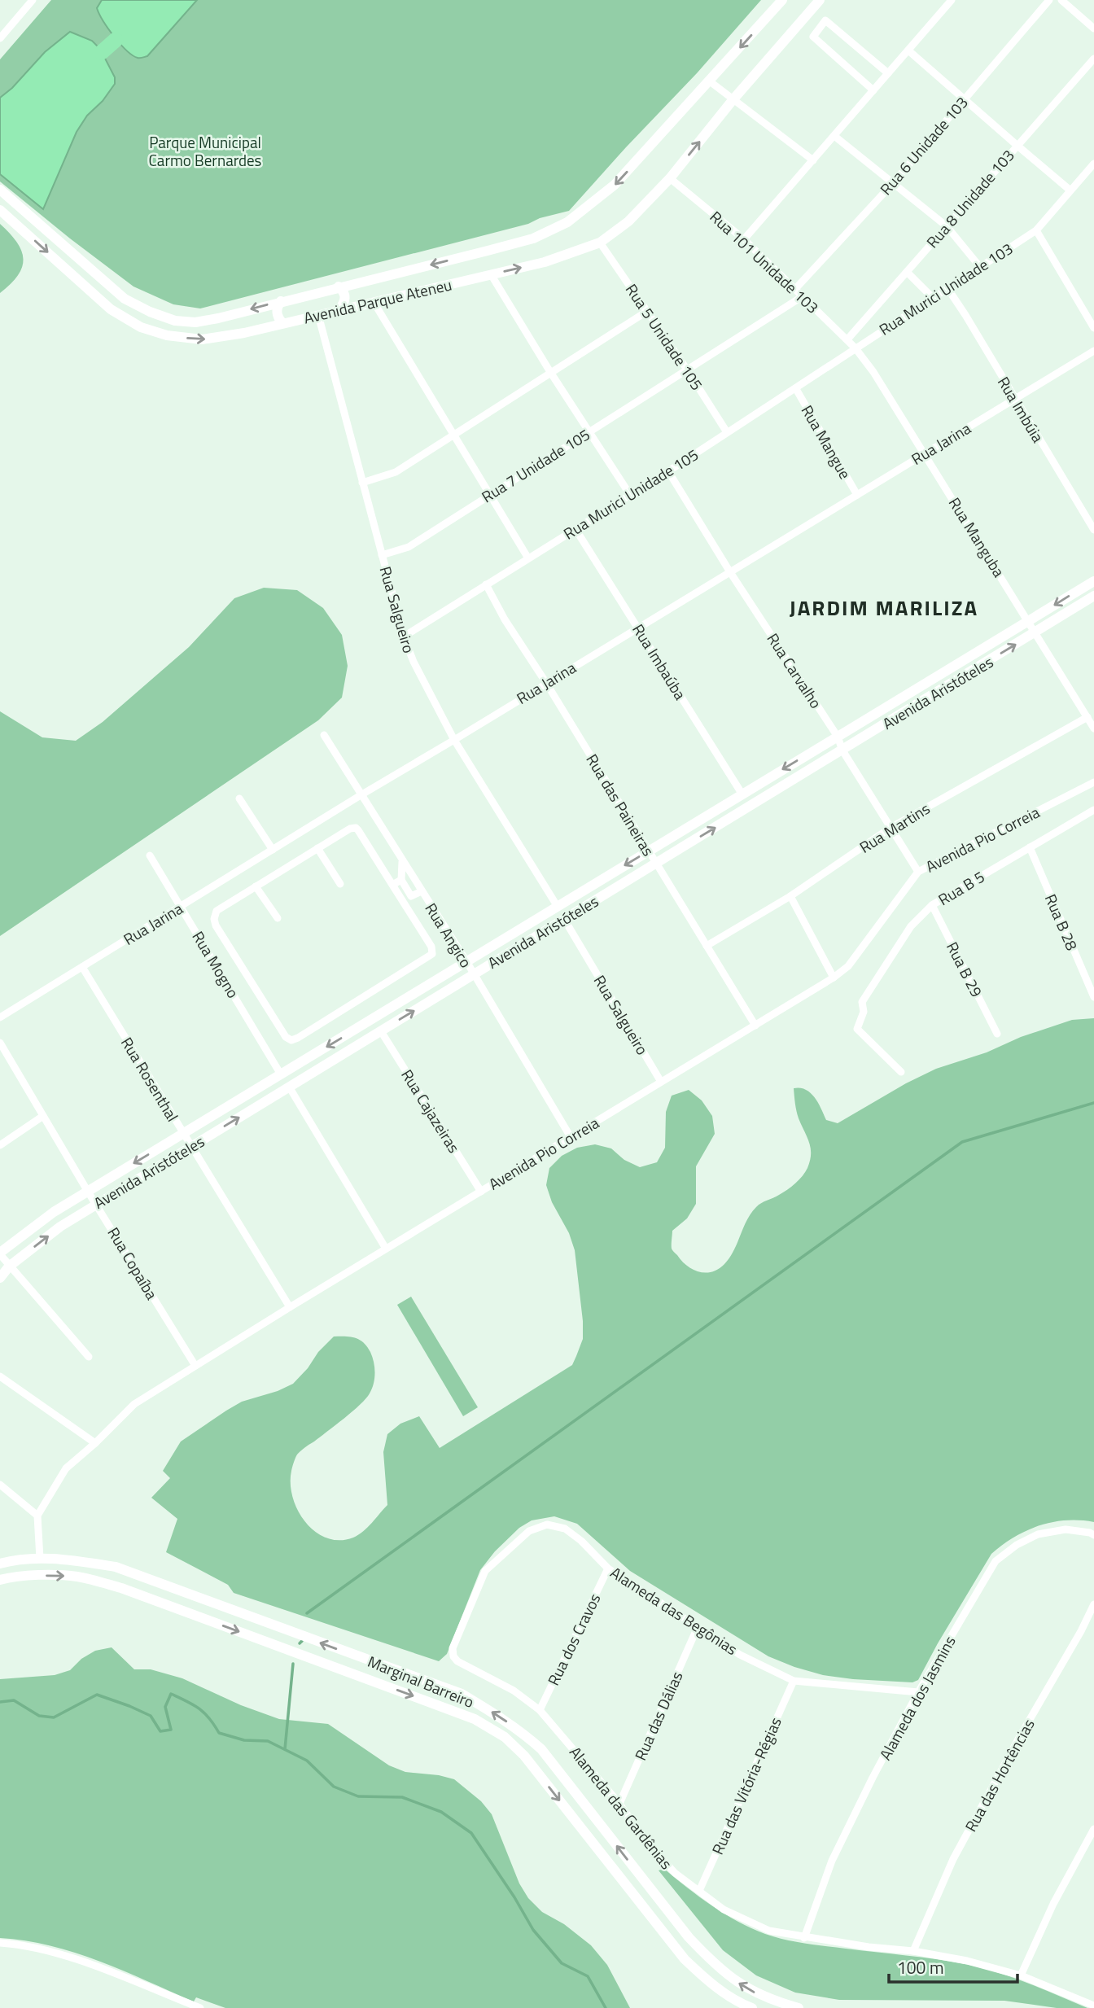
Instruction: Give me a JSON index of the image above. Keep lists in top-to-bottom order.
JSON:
{
  "streets": {
    "street": [
      "Rua 6 Unidade 103",
      "Rua 8 Unidade 103",
      "Rua 101 Unidade 103",
      "Rua Murici Unidade 103",
      "Avenida Parque Ateneu",
      "Rua 5 Unidade 105",
      "Rua Imbúia",
      "Rua Mangue",
      "Rua Jarina",
      "Rua 7 Unidade 105",
      "Rua Murici Unidade 105",
      "Rua Manguba",
      "Rua Salgueiro",
      "Rua Imbaúba",
      "Rua Carvalho",
      "Avenida Aristóteles",
      "Rua das Paineiras",
      "Rua Martins",
      "Avenida Pio Correia",
      "Rua B 5",
      "Rua B 28",
      "Rua Angico",
      "Rua Mogno",
      "Rua B 29",
      "Rua Rosenthal",
      "Rua Cajazeiras",
      "Rua Copaíba",
      "Alameda das Begônias",
      "Rua dos Cravos",
      "Marginal Barreiro",
      "Alameda dos Jasmins",
      "Rua das Dálias",
      "Rua das Hortências",
      "Rua das Vitória-Régias",
      "Alameda das Gardênias"
    ]
  },
  "crossings": [
    ["Rua 6 Unidade 103", "Rua 101 Unidade 103"],
    ["Rua 8 Unidade 103", "Rua 101 Unidade 103"],
    ["Rua 101 Unidade 103", "Rua Murici Unidade 103"],
    ["Rua 101 Unidade 103", "Avenida Parque Ateneu"],
    ["Rua 101 Unidade 103", "Rua 7 Unidade 105"],
    ["Rua 101 Unidade 103", "Rua Murici Unidade 105"],
    ["Rua 101 Unidade 103", "Rua Manguba"],
    ["Rua Murici Unidade 103", "Rua Imbúia"],
    ["Rua Murici Unidade 103", "Rua Murici Unidade 105"],
    ["Rua Murici Unidade 103", "Rua Manguba"],
    ["Avenida Parque Ateneu", "Rua 5 Unidade 105"],
    ["Avenida Parque Ateneu", "Rua Salgueiro"],
    ["Rua 5 Unidade 105", "Rua 7 Unidade 105"],
    ["Rua 5 Unidade 105", "Rua Murici Unidade 105"],
    ["Rua Imbúia", "Rua Jarina"],
    ["Rua Mangue", "Rua Jarina"],
    ["Rua Mangue", "Rua Murici Unidade 105"],
    ["Rua Jarina", "Rua Manguba"],
    ["Rua Jarina", "Rua Salgueiro"],
    ["Rua Jarina", "Rua Imbaúba"],
    ["Rua Jarina", "Rua Carvalho"],
    ["Rua Jarina", "Rua das Paineiras"],
    ["Rua Jarina", "Rua Angico"],
    ["Rua Jarina", "Rua Mogno"],
    ["Rua Jarina", "Rua Rosenthal"],
    ["Rua 7 Unidade 105", "Rua Salgueiro"],
    ["Rua Murici Unidade 105", "Rua Manguba"],
    ["Rua Murici Unidade 105", "Rua Salgueiro"],
    ["Rua Murici Unidade 105", "Rua Imbaúba"],
    ["Rua Murici Unidade 105", "Rua Carvalho"],
    ["Rua Murici Unidade 105", "Rua das Paineiras"],
    ["Rua Manguba", "Avenida Aristóteles"],
    ["Rua Manguba", "Rua Martins"],
    ["Rua Salgueiro", "Avenida Aristóteles"],
    ["Rua Salgueiro", "Avenida Pio Correia"],
    ["Rua Imbaúba", "Avenida Aristóteles"],
    ["Rua Carvalho", "Avenida Aristóteles"],
    ["Rua Carvalho", "Rua Martins"],
    ["Rua Carvalho", "Avenida Pio Correia"],
    ["Avenida Aristóteles", "Rua das Paineiras"],
    ["Avenida Aristóteles", "Rua Angico"],
    ["Avenida Aristóteles", "Rua Mogno"],
    ["Avenida Aristóteles", "Rua Rosenthal"],
    ["Avenida Aristóteles", "Rua Cajazeiras"],
    ["Avenida Aristóteles", "Rua Copaíba"],
    ["Rua das Paineiras", "Rua Martins"],
    ["Rua das Paineiras", "Avenida Pio Correia"],
    ["Avenida Pio Correia", "Rua Angico"],
    ["Avenida Pio Correia", "Rua Rosenthal"],
    ["Avenida Pio Correia", "Rua Cajazeiras"],
    ["Avenida Pio Correia", "Rua Copaíba"],
    ["Rua B 5", "Rua B 28"],
    ["Rua B 5", "Rua B 29"],
    ["Alameda das Begônias", "Rua dos Cravos"],
    ["Alameda das Begônias", "Alameda dos Jasmins"],
    ["Alameda das Begônias", "Rua das Dálias"],
    ["Alameda das Begônias", "Rua das Vitória-Régias"],
    ["Alameda das Begônias", "Alameda das Gardênias"],
    ["Rua dos Cravos", "Alameda das Gardênias"],
    ["Alameda dos Jasmins", "Alameda das Gardênias"],
    ["Rua das Dálias", "Alameda das Gardênias"],
    ["Rua das Hortências", "Alameda das Gardênias"],
    ["Rua das Vitória-Régias", "Alameda das Gardênias"]
  ],
  "districts": ["JARDIM MARILIZA"],
  "parks": ["Parque Municipal Carmo Bernardes"],
  "scale_bar": "100 m"
}
